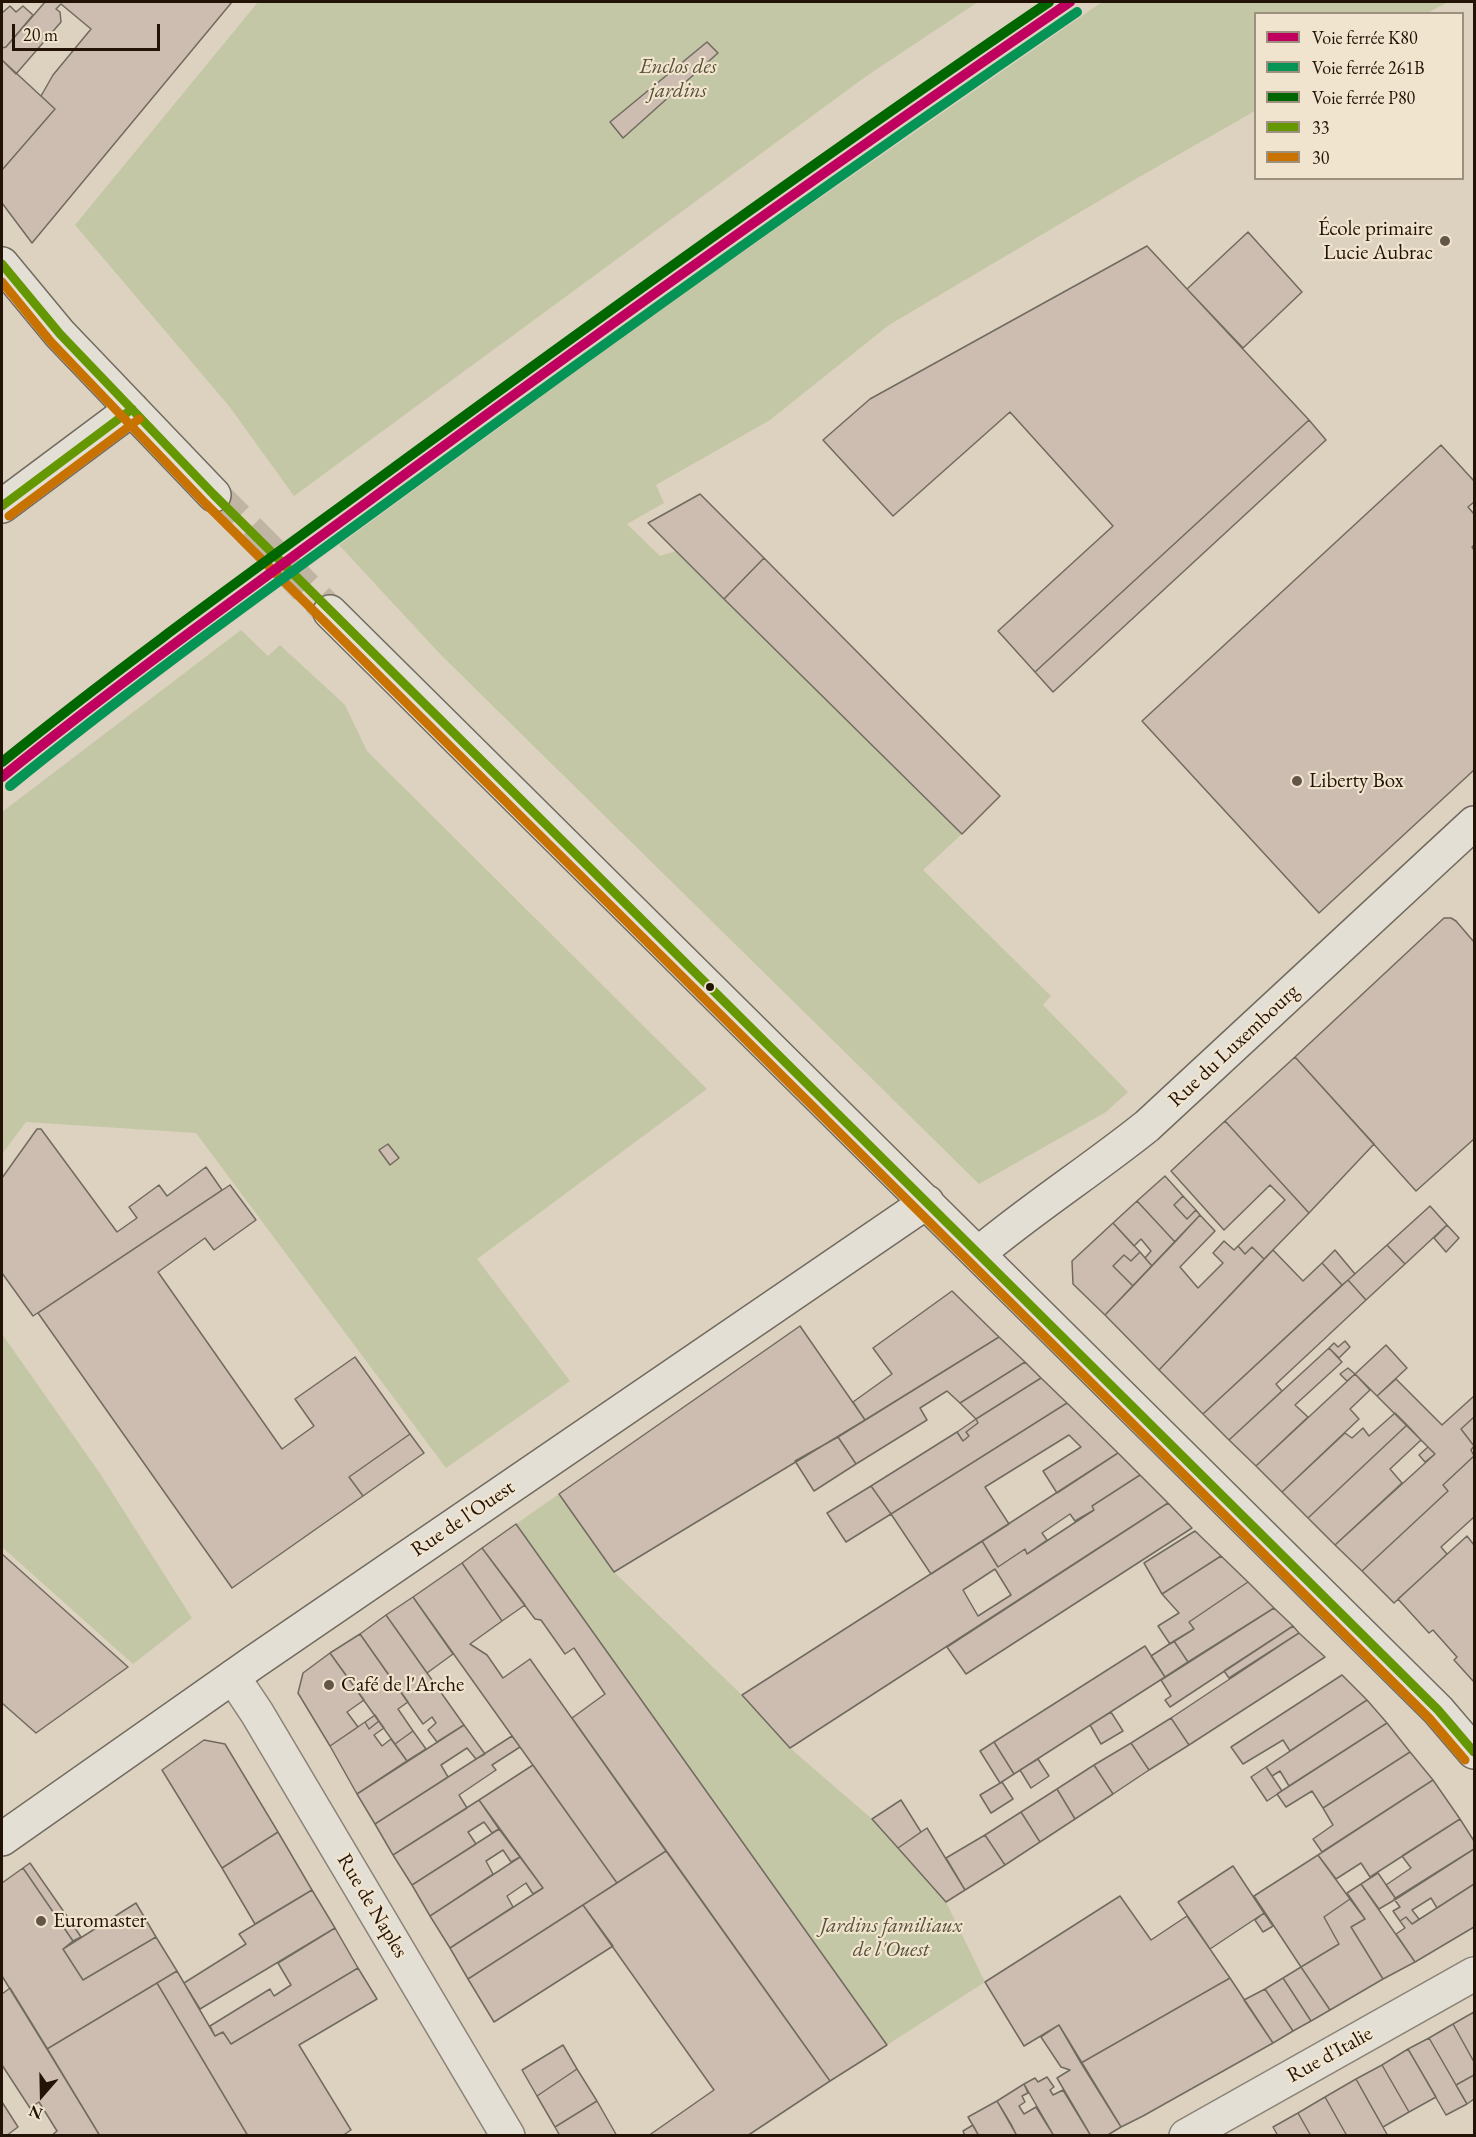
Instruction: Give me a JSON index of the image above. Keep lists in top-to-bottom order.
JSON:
{
  "streets": {
    "main road": [
      "Rue du Luxembourg",
      "Rue de l'Ouest",
      "Rue de Naples",
      "Rue d'Italie"
    ]
  },
  "crossings": [
    ["Rue de l'Ouest", "Rue de Naples"]
  ],
  "parks": ["Enclos des jardins", "Jardins familiaux de l'Ouest"],
  "places": [
    "École primaire Lucie Aubrac",
    "Liberty Box",
    "Café de l'Arche",
    "Euromaster"
  ],
  "lines": [
    "rail line K80",
    "rail line P80",
    "rail line 261B",
    "transit line 33",
    "transit line 30"
  ],
  "legend": [
    "Voie ferrée K80",
    "Voie ferrée 261B",
    "Voie ferrée P80",
    "33",
    "30"
  ],
  "scale_bar": "20 m",
  "north": "bottom"
}
